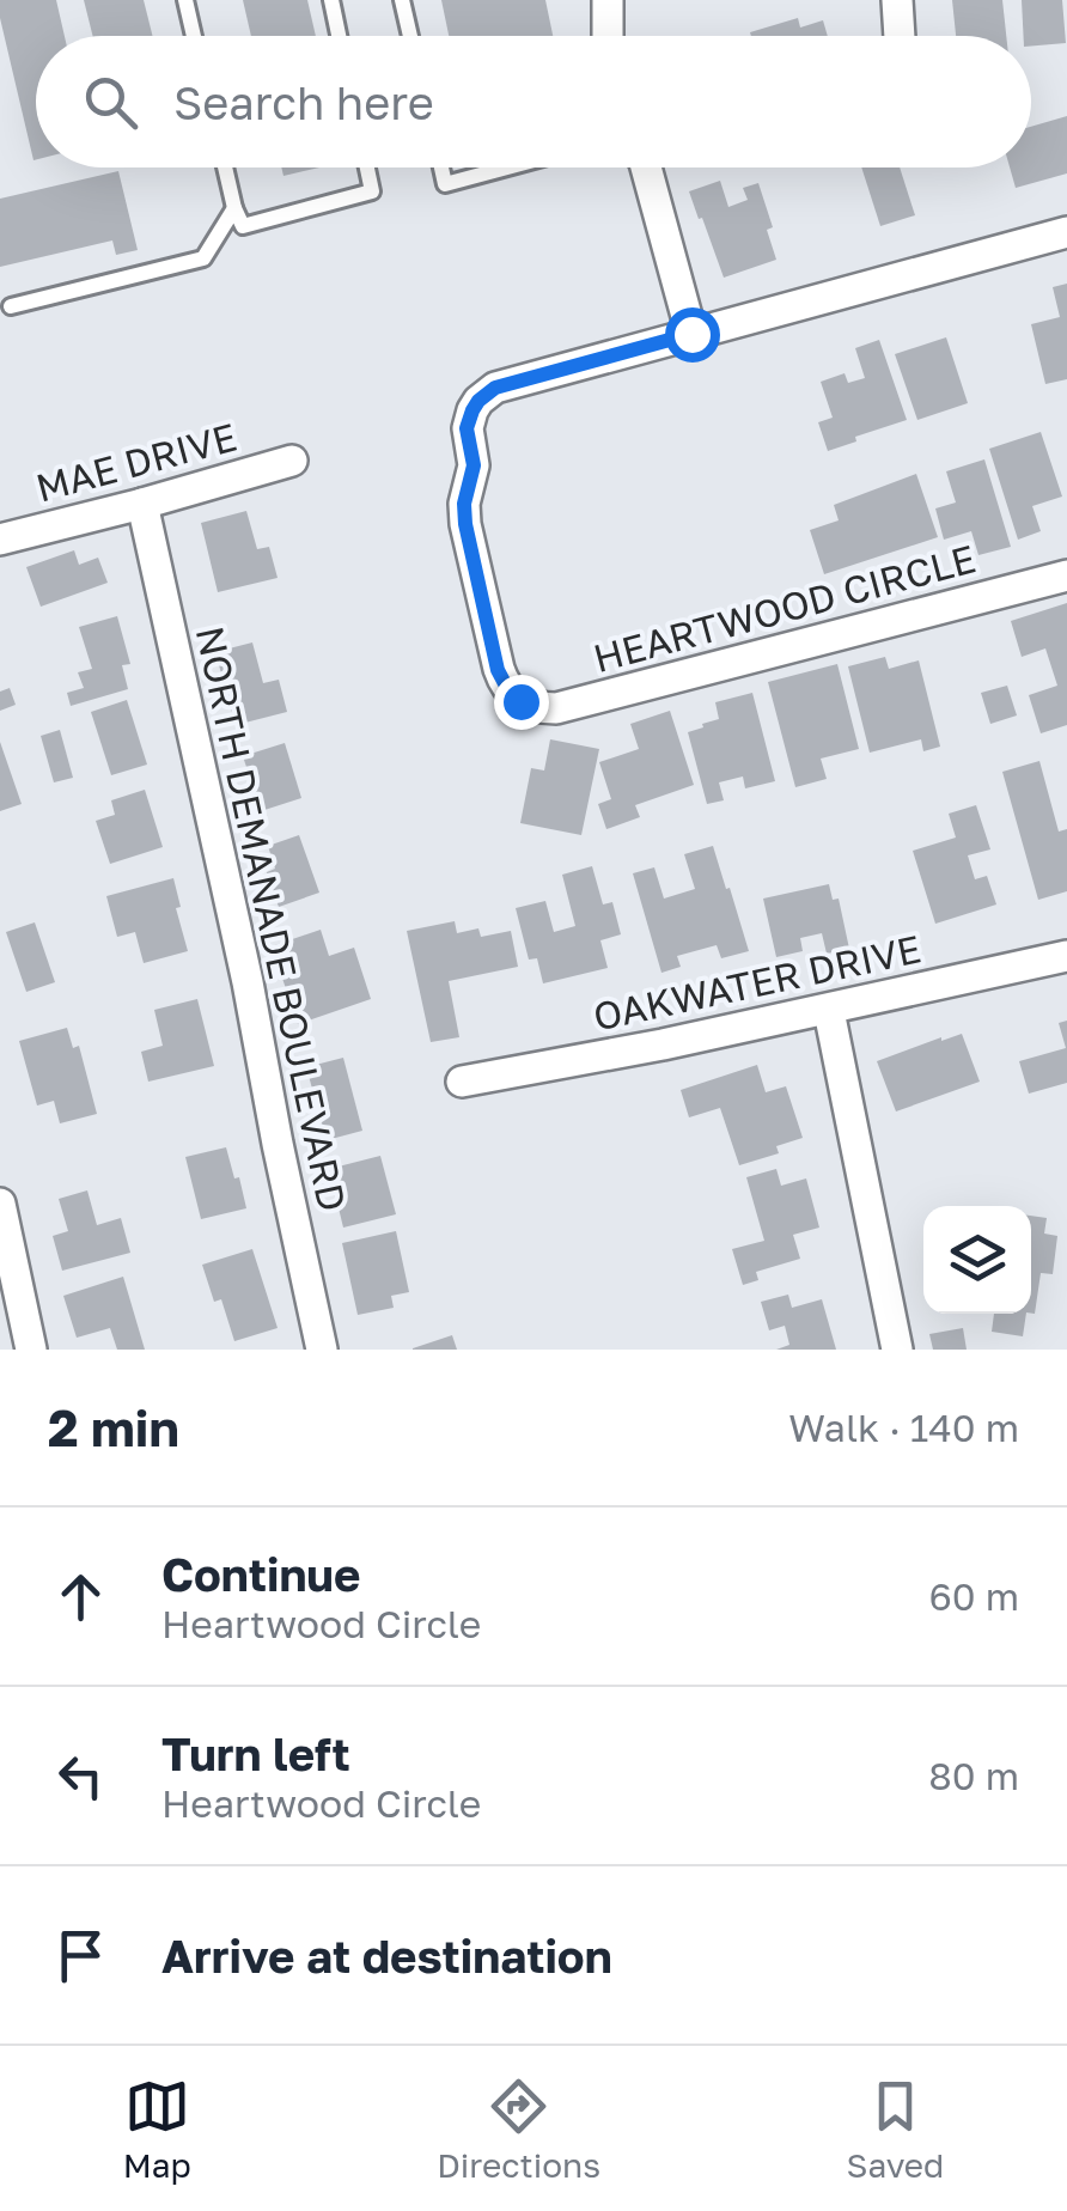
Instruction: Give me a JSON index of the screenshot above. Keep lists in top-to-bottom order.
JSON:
{
  "streets": {
    "street": [
      "MAE DRIVE",
      "HEARTWOOD CIRCLE",
      "NORTH DEMANADE BOULEVARD",
      "OAKWATER DRIVE"
    ]
  },
  "crossings": [
    ["MAE DRIVE", "NORTH DEMANADE BOULEVARD"]
  ],
  "page": {
    "search": "Search here",
    "heading": ["2 min", "Walk · 140 m"],
    "list": [
      ["Continue", "Heartwood Circle", "60 m"],
      ["Turn left", "Heartwood Circle", "80 m"],
      "Arrive at destination"
    ],
    "nav": ["Map", "Directions", "Saved"]
  }
}
